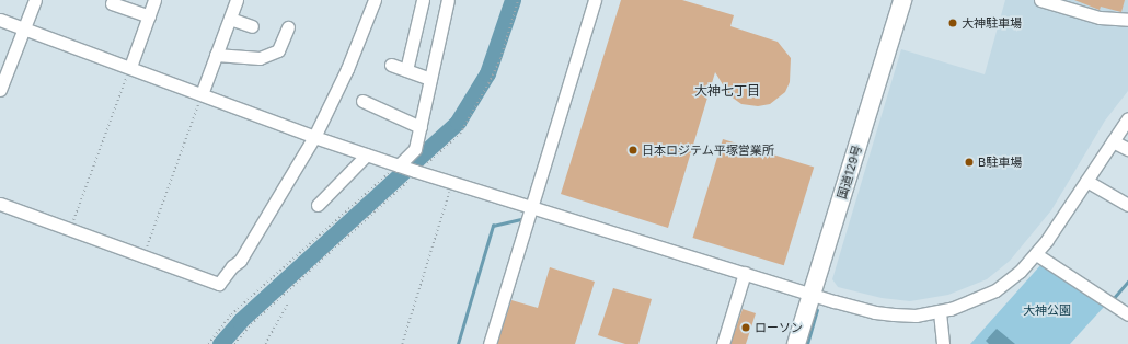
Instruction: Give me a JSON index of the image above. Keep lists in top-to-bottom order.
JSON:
{
  "streets": {
    "highway": ["国道129号"]
  },
  "districts": ["大神七丁目"],
  "parks": ["大神公園"],
  "places": [
    "大神駐車場",
    "日本ロジテム平塚営業所",
    "B駐車場",
    "ローソン"
  ]
}
